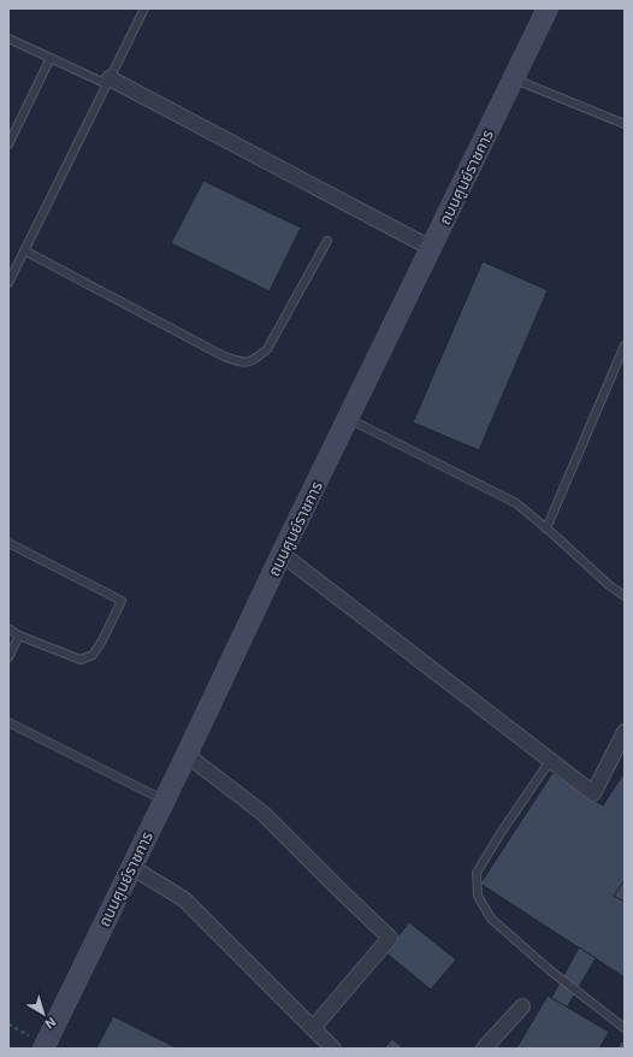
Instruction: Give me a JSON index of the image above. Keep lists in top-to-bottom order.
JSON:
{
  "streets": {
    "street": ["ถนนศูนย์ราชการ"]
  },
  "north": "bottom right"
}
